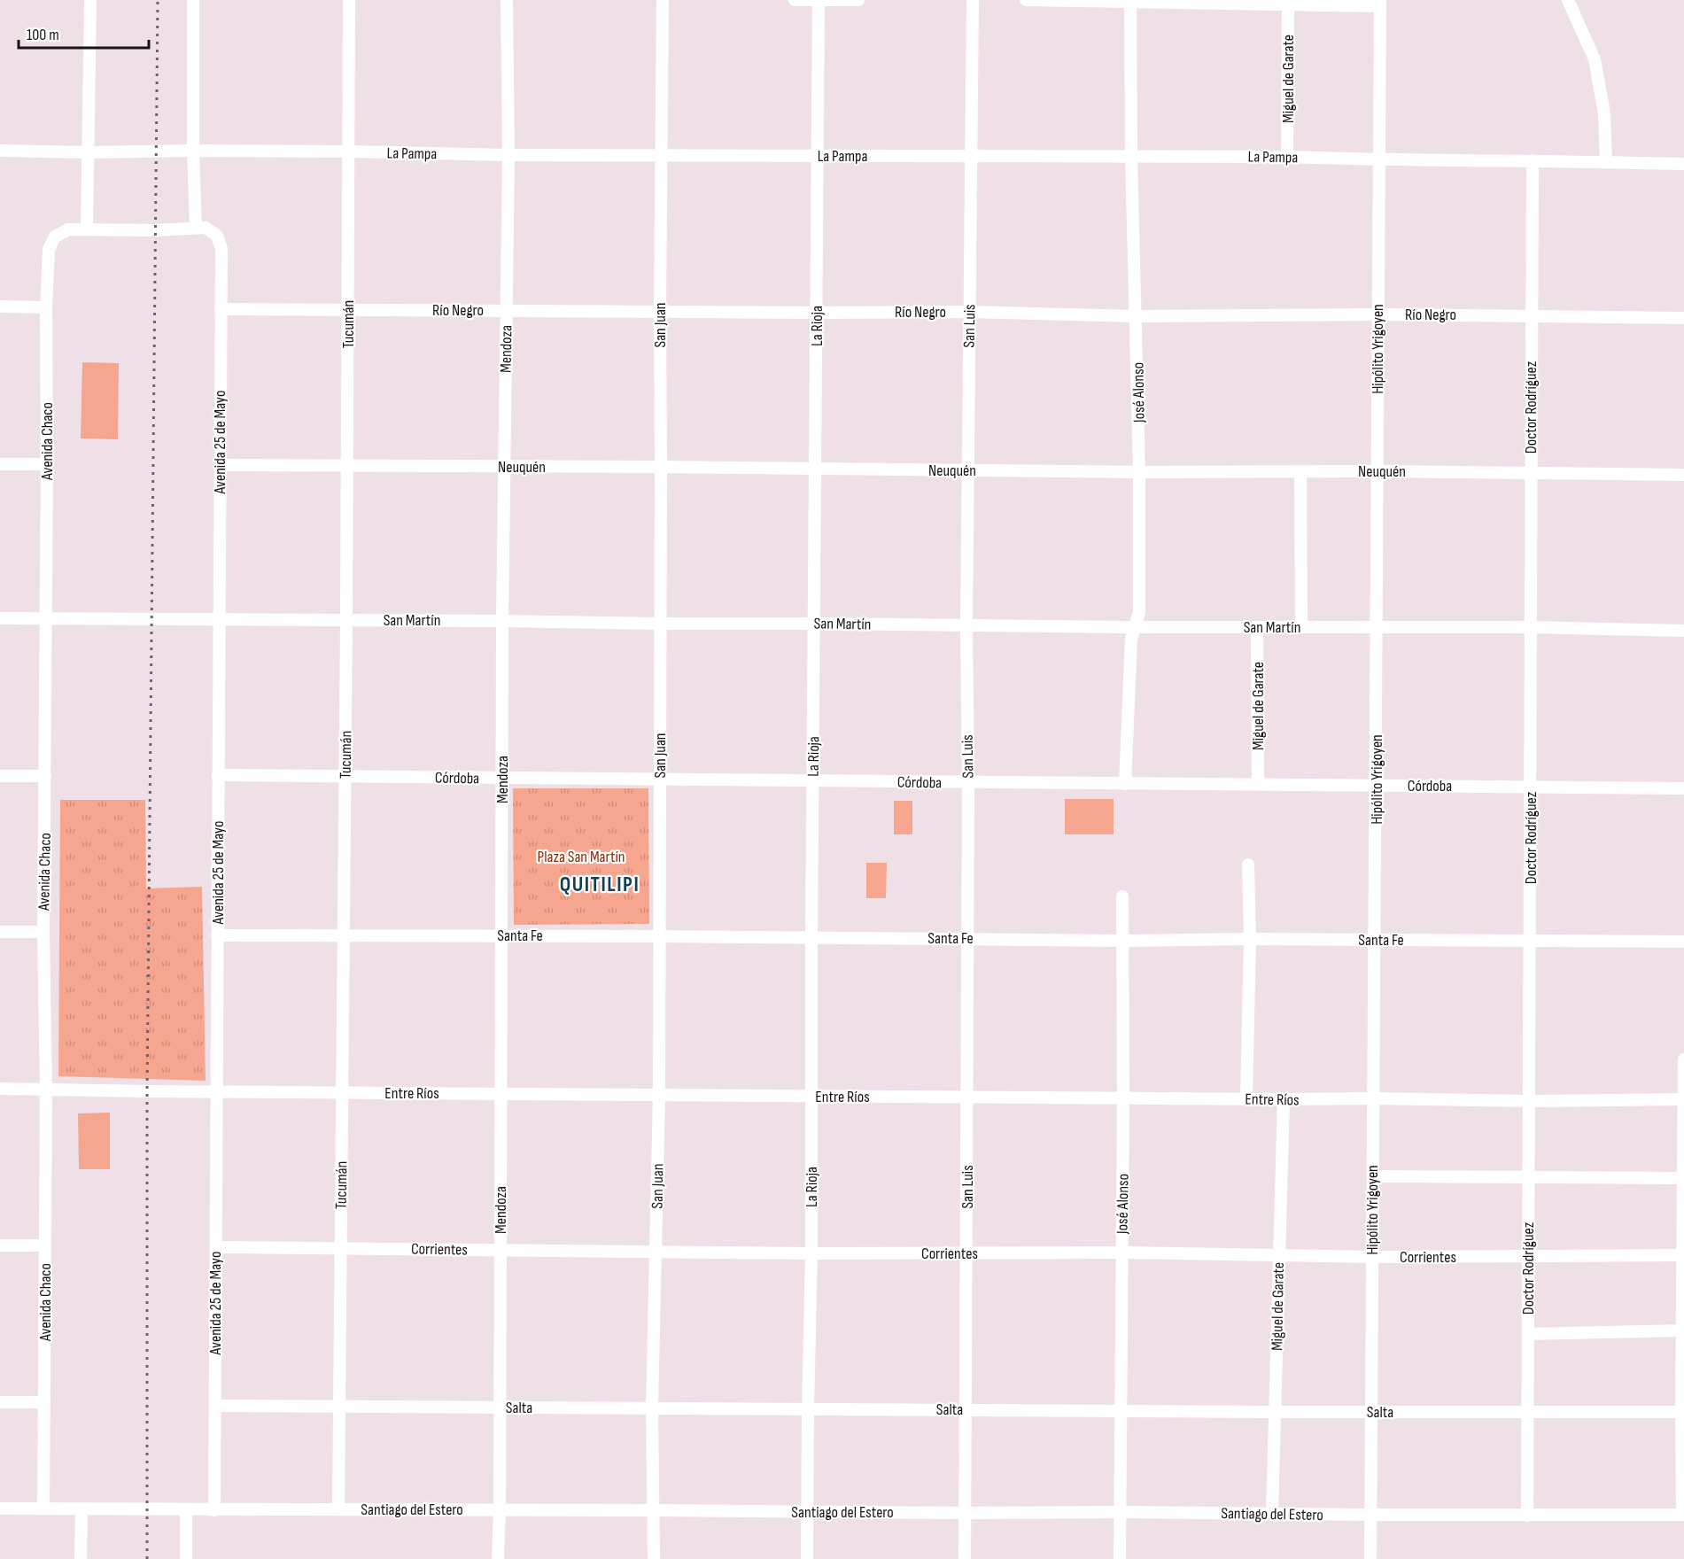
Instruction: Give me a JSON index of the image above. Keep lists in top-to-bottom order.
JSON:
{
  "streets": {
    "street": [
      "Miguel de Garate",
      "La Pampa",
      "Río Negro",
      "Tucumán",
      "San Juan",
      "La Rioja",
      "San Luis",
      "Mendoza",
      "Hipólito Yrigoyen",
      "José Alonso",
      "Doctor Rodríguez",
      "Avenida Chaco",
      "Avenida 25 de Mayo",
      "Neuquén",
      "San Martín",
      "Córdoba",
      "Santa Fe",
      "Entre Ríos",
      "Corrientes",
      "Salta",
      "Santiago del Estero"
    ]
  },
  "crossings": [
    ["Miguel de Garate", "La Pampa"],
    ["Miguel de Garate", "San Martín"],
    ["Miguel de Garate", "Córdoba"],
    ["Miguel de Garate", "Entre Ríos"],
    ["Miguel de Garate", "Corrientes"],
    ["Miguel de Garate", "Salta"],
    ["Miguel de Garate", "Santiago del Estero"],
    ["La Pampa", "Tucumán"],
    ["La Pampa", "San Juan"],
    ["La Pampa", "La Rioja"],
    ["La Pampa", "San Luis"],
    ["La Pampa", "Mendoza"],
    ["La Pampa", "Hipólito Yrigoyen"],
    ["La Pampa", "José Alonso"],
    ["La Pampa", "Doctor Rodríguez"],
    ["Río Negro", "Tucumán"],
    ["Río Negro", "San Juan"],
    ["Río Negro", "La Rioja"],
    ["Río Negro", "San Luis"],
    ["Río Negro", "Mendoza"],
    ["Río Negro", "Hipólito Yrigoyen"],
    ["Río Negro", "José Alonso"],
    ["Río Negro", "Doctor Rodríguez"],
    ["Río Negro", "Avenida 25 de Mayo"],
    ["Tucumán", "Neuquén"],
    ["Tucumán", "San Martín"],
    ["Tucumán", "Córdoba"],
    ["Tucumán", "Santa Fe"],
    ["Tucumán", "Entre Ríos"],
    ["Tucumán", "Corrientes"],
    ["Tucumán", "Salta"],
    ["Tucumán", "Santiago del Estero"],
    ["San Juan", "Neuquén"],
    ["San Juan", "San Martín"],
    ["San Juan", "Córdoba"],
    ["San Juan", "Santa Fe"],
    ["San Juan", "Entre Ríos"],
    ["San Juan", "Corrientes"],
    ["San Juan", "Salta"],
    ["San Juan", "Santiago del Estero"],
    ["La Rioja", "Neuquén"],
    ["La Rioja", "San Martín"],
    ["La Rioja", "Córdoba"],
    ["La Rioja", "Santa Fe"],
    ["La Rioja", "Entre Ríos"],
    ["La Rioja", "Corrientes"],
    ["La Rioja", "Salta"],
    ["La Rioja", "Santiago del Estero"],
    ["San Luis", "Neuquén"],
    ["San Luis", "San Martín"],
    ["San Luis", "Córdoba"],
    ["San Luis", "Santa Fe"],
    ["San Luis", "Entre Ríos"],
    ["San Luis", "Corrientes"],
    ["San Luis", "Salta"],
    ["San Luis", "Santiago del Estero"],
    ["Mendoza", "Neuquén"],
    ["Mendoza", "San Martín"],
    ["Mendoza", "Córdoba"],
    ["Mendoza", "Santa Fe"],
    ["Mendoza", "Entre Ríos"],
    ["Mendoza", "Corrientes"],
    ["Mendoza", "Salta"],
    ["Mendoza", "Santiago del Estero"],
    ["Hipólito Yrigoyen", "Neuquén"],
    ["Hipólito Yrigoyen", "San Martín"],
    ["Hipólito Yrigoyen", "Córdoba"],
    ["Hipólito Yrigoyen", "Santa Fe"],
    ["Hipólito Yrigoyen", "Entre Ríos"],
    ["Hipólito Yrigoyen", "Corrientes"],
    ["Hipólito Yrigoyen", "Salta"],
    ["Hipólito Yrigoyen", "Santiago del Estero"],
    ["José Alonso", "Neuquén"],
    ["José Alonso", "San Martín"],
    ["José Alonso", "Córdoba"],
    ["José Alonso", "Santa Fe"],
    ["José Alonso", "Entre Ríos"],
    ["José Alonso", "Corrientes"],
    ["José Alonso", "Salta"],
    ["José Alonso", "Santiago del Estero"],
    ["Doctor Rodríguez", "Neuquén"],
    ["Doctor Rodríguez", "San Martín"],
    ["Doctor Rodríguez", "Córdoba"],
    ["Doctor Rodríguez", "Santa Fe"],
    ["Doctor Rodríguez", "Entre Ríos"],
    ["Doctor Rodríguez", "Corrientes"],
    ["Doctor Rodríguez", "Salta"],
    ["Doctor Rodríguez", "Santiago del Estero"],
    ["Avenida Chaco", "San Martín"],
    ["Avenida Chaco", "Entre Ríos"],
    ["Avenida Chaco", "Santiago del Estero"],
    ["Avenida 25 de Mayo", "Neuquén"],
    ["Avenida 25 de Mayo", "San Martín"],
    ["Avenida 25 de Mayo", "Córdoba"],
    ["Avenida 25 de Mayo", "Santa Fe"],
    ["Avenida 25 de Mayo", "Entre Ríos"],
    ["Avenida 25 de Mayo", "Corrientes"],
    ["Avenida 25 de Mayo", "Salta"],
    ["Avenida 25 de Mayo", "Santiago del Estero"]
  ],
  "districts": ["QUITILIPI"],
  "parks": ["Plaza San Martín"],
  "scale_bar": "100 m"
}
